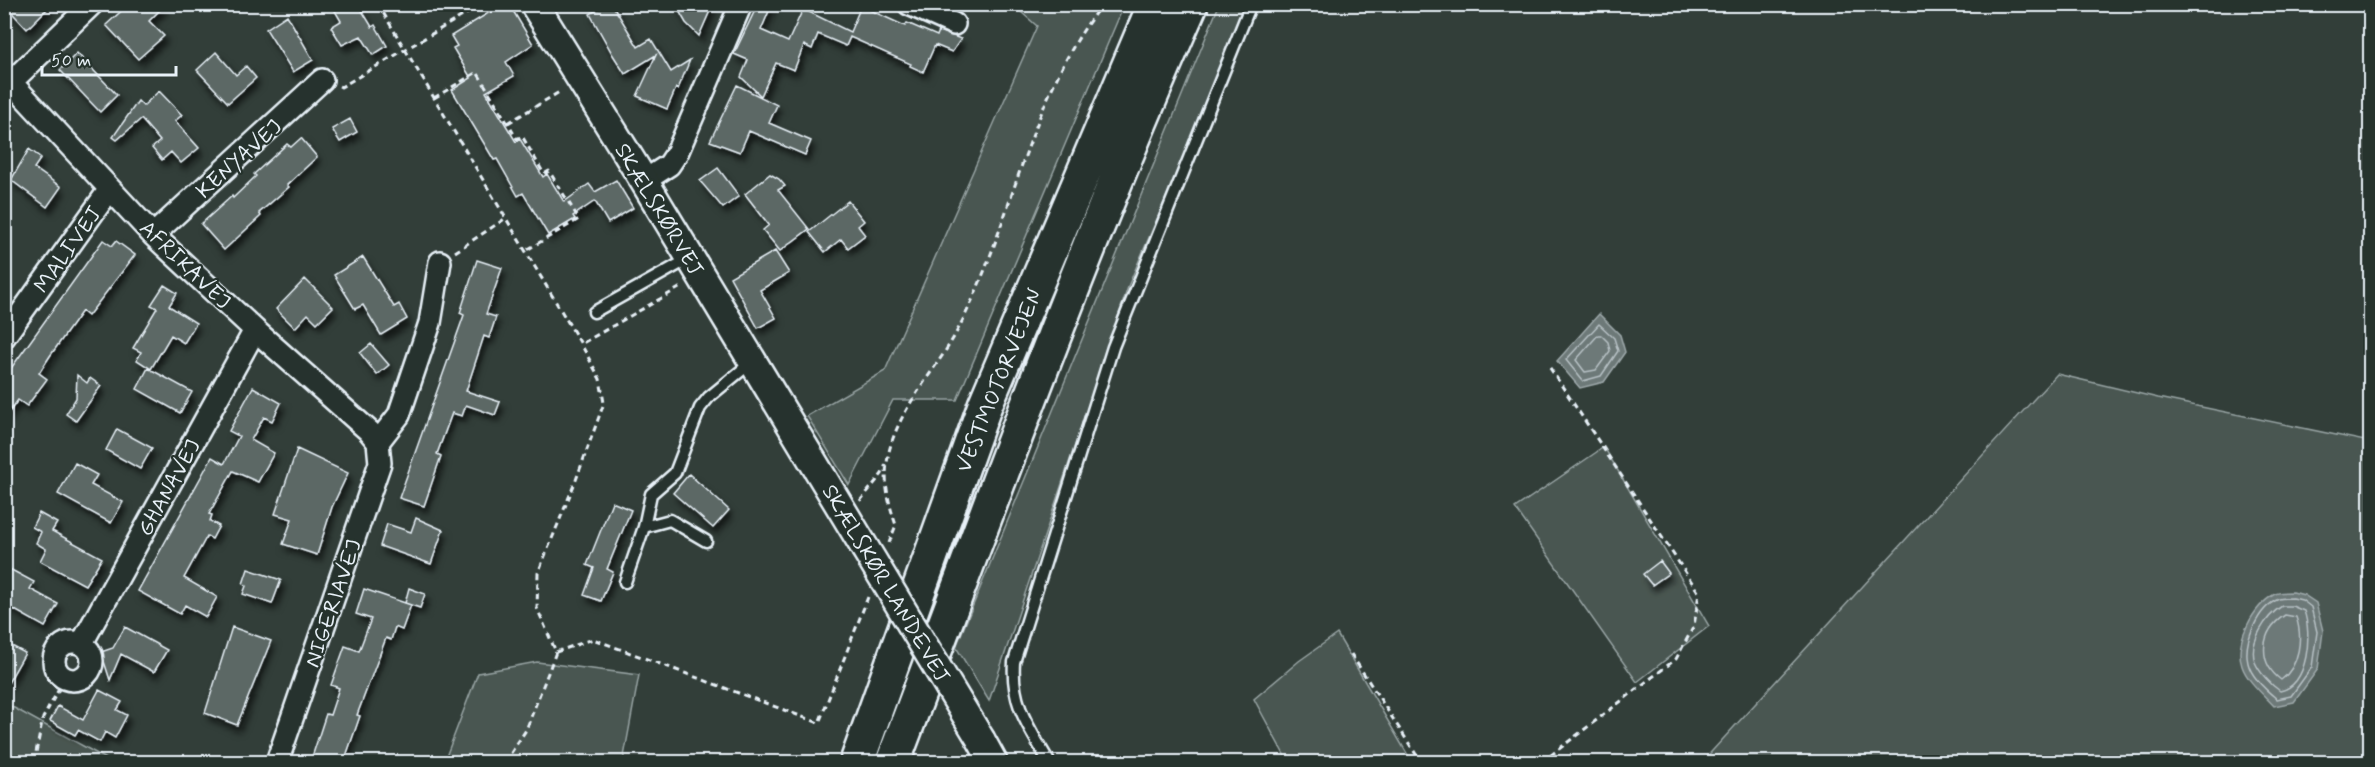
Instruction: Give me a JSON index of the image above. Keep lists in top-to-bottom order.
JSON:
{
  "streets": {
    "highway": ["VESTMOTORVEJEN"],
    "street": [
      "KENYAVEJ",
      "SKÆLSKØRVEJ",
      "MALIVEJ",
      "AFRIKAVEJ",
      "GHANAVEJ",
      "SKÆLSKØR LANDEVEJ",
      "NIGERIAVEJ"
    ]
  },
  "crossings": [
    ["KENYAVEJ", "AFRIKAVEJ"],
    ["SKÆLSKØRVEJ", "SKÆLSKØR LANDEVEJ"],
    ["MALIVEJ", "AFRIKAVEJ"],
    ["AFRIKAVEJ", "GHANAVEJ"],
    ["AFRIKAVEJ", "NIGERIAVEJ"]
  ],
  "scale_bar": "50 m"
}
